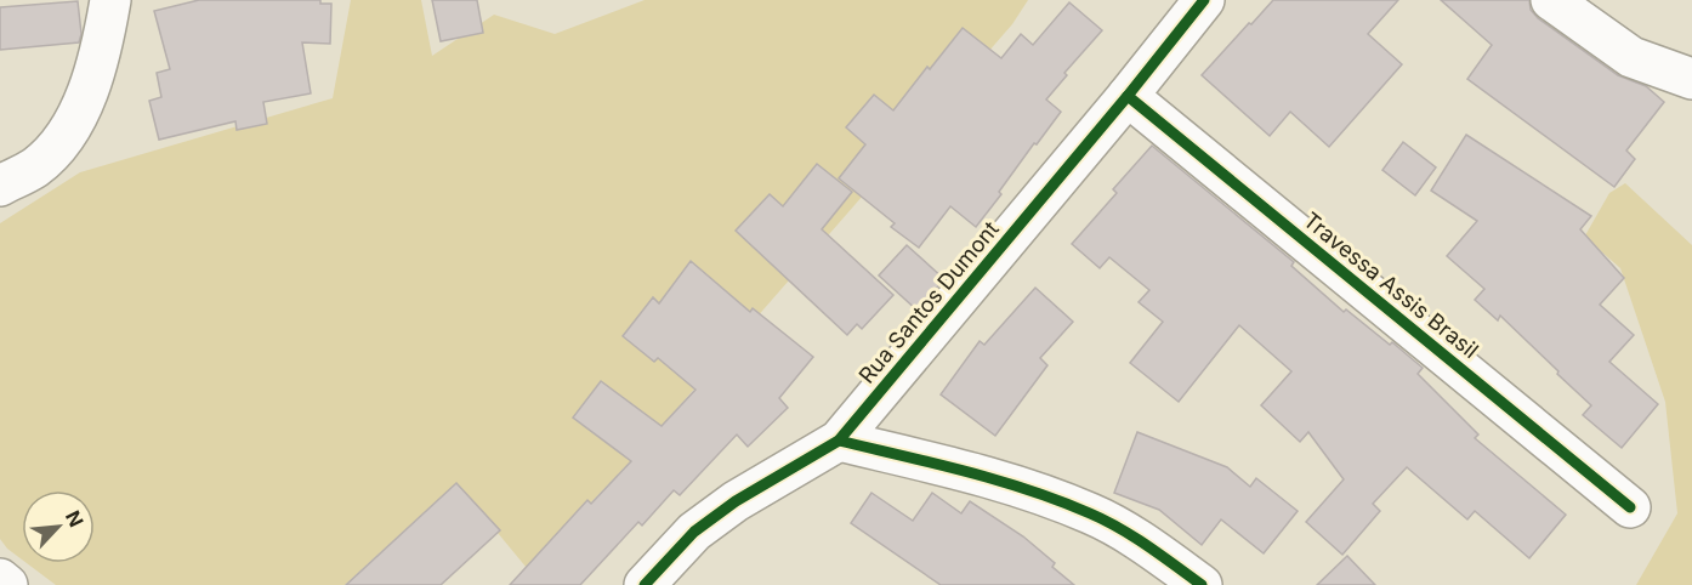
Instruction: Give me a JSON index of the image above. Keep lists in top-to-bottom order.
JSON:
{
  "streets": {
    "street": ["Travessa Assis Brasil", "Rua Santos Dumont"]
  },
  "crossings": [
    ["Travessa Assis Brasil", "Rua Santos Dumont"]
  ],
  "north": "top right"
}
